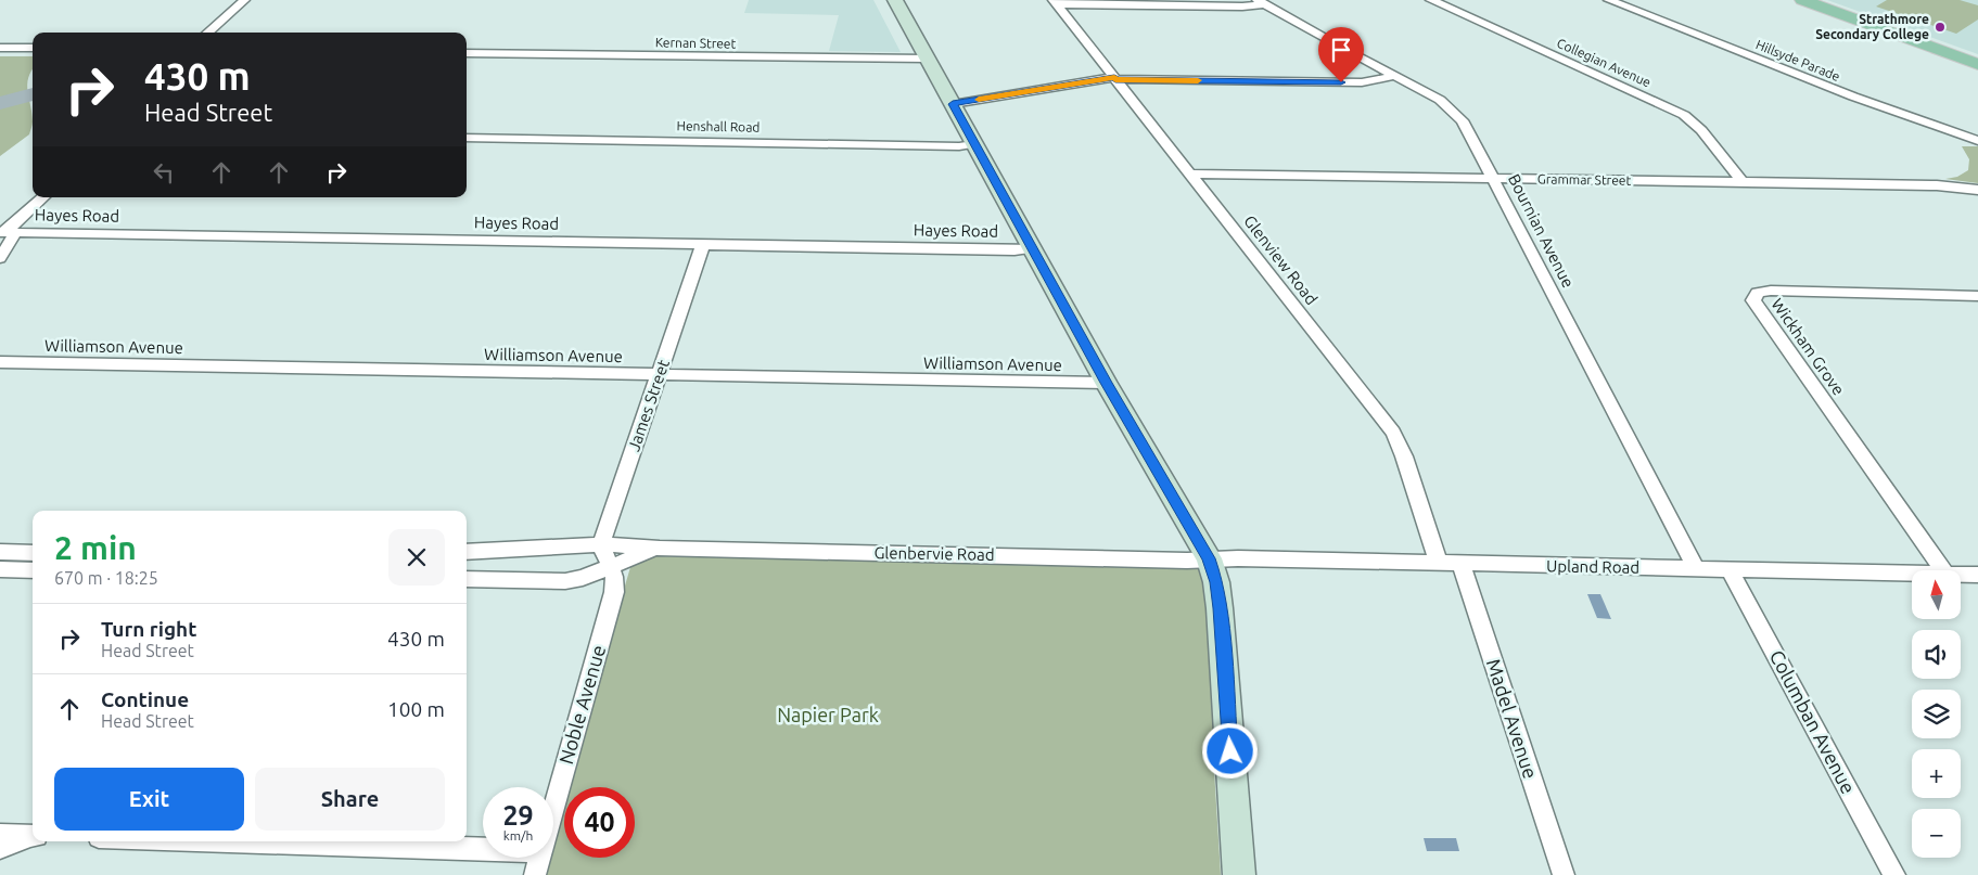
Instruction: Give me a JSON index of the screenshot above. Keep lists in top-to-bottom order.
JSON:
{
  "streets": {
    "street": [
      "Kernan Street",
      "Hillsyde Parade",
      "Collegian Avenue",
      "Henshall Road",
      "Grammar Street",
      "Hayes Road",
      "Bournian Avenue",
      "Glenview Road",
      "Williamson Avenue",
      "Wickham Grove",
      "James Street",
      "Glenbervie Road",
      "Upland Road",
      "Noble Avenue",
      "Madel Avenue",
      "Columban Avenue"
    ]
  },
  "crossings": [
    ["Collegian Avenue", "Grammar Street"],
    ["Grammar Street", "Bournian Avenue"],
    ["Grammar Street", "Glenview Road"],
    ["Hayes Road", "James Street"],
    ["Bournian Avenue", "Upland Road"],
    ["Glenview Road", "Upland Road"],
    ["Williamson Avenue", "James Street"],
    ["James Street", "Glenbervie Road"],
    ["Glenbervie Road", "Upland Road"],
    ["Glenbervie Road", "Noble Avenue"],
    ["Upland Road", "Madel Avenue"],
    ["Upland Road", "Columban Avenue"]
  ],
  "parks": ["Napier Park"],
  "places": ["Strathmore Secondary College"],
  "north": "top",
  "page": {
    "turn": ["430 m", "Head Street"],
    "heading": ["2 min", "670 m · 18:25"],
    "map_buttons": ["+", "−"],
    "list": [
      {
        "name": "Turn right",
        "note": "Head Street",
        "value": "430 m"
      },
      {
        "name": "Continue",
        "note": "Head Street",
        "value": "100 m"
      }
    ],
    "buttons": ["Exit", "Share"],
    "speed": "29 km/h",
    "limit": "40"
  }
}
